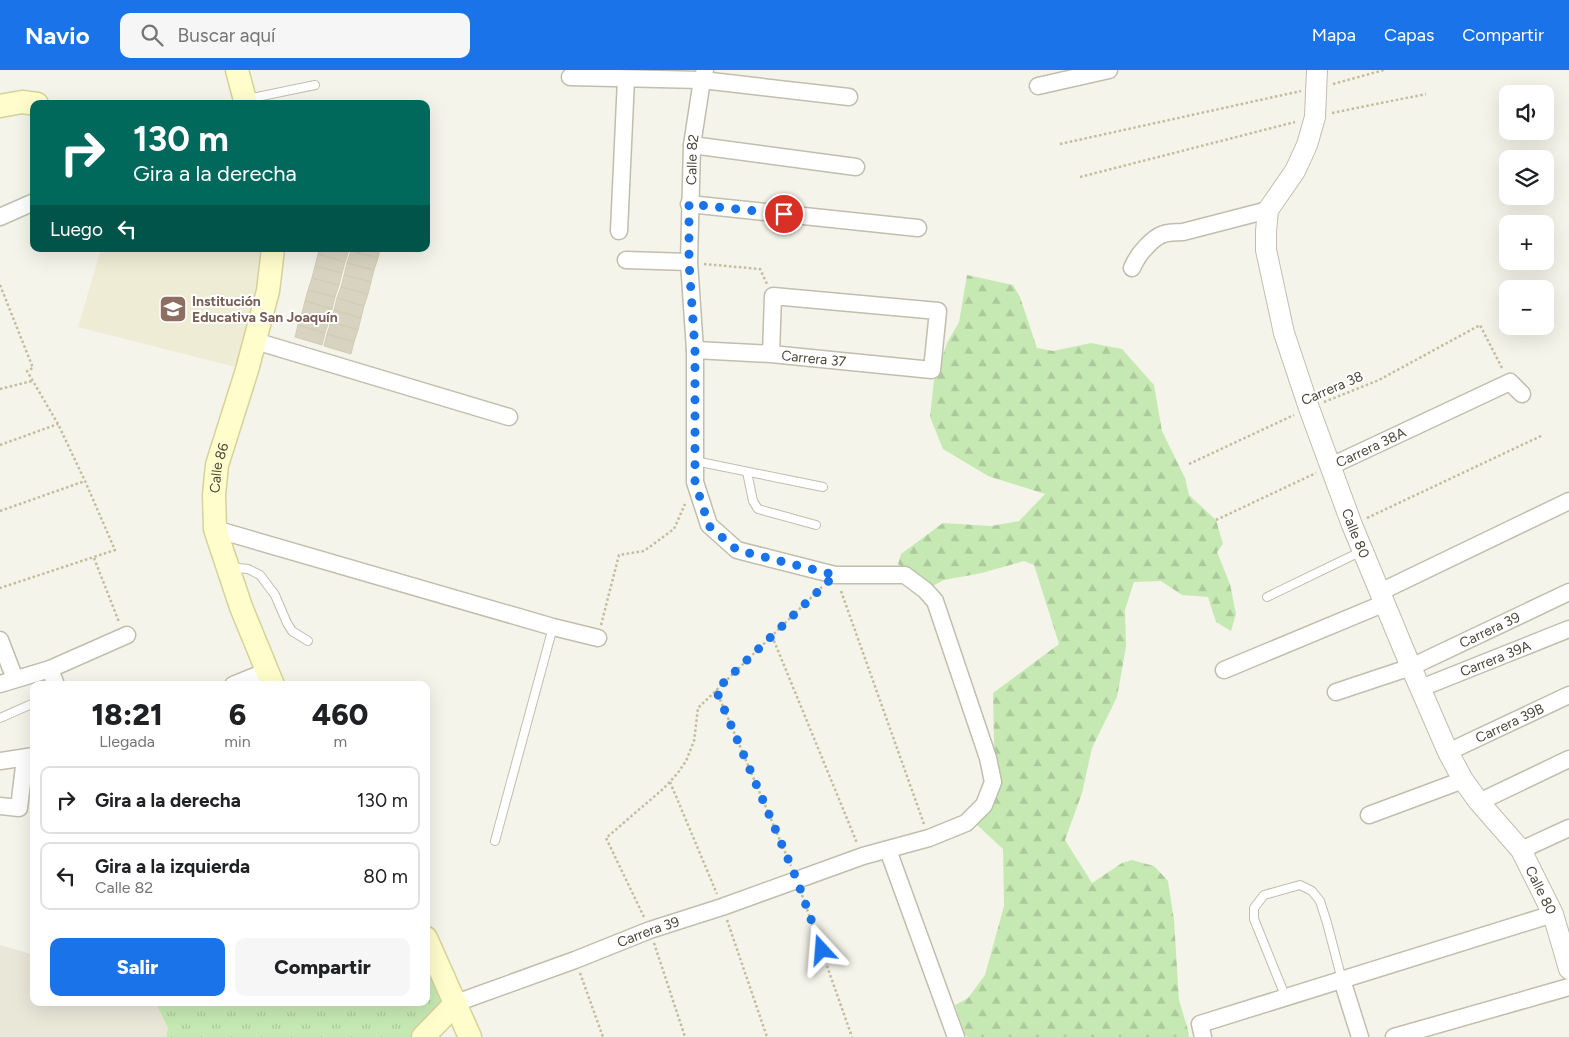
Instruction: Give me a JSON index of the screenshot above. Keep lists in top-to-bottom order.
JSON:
{
  "streets": {
    "main road": ["Calle 86", "Carrera 39"],
    "street": [
      "Calle 82",
      "Carrera 37",
      "Carrera 38A",
      "Calle 80",
      "Carrera 39A",
      "Carrera 39B"
    ],
    "path": ["Carrera 38"]
  },
  "crossings": [
    ["Calle 82", "Carrera 37"],
    ["Calle 82", "Carrera 39"],
    ["Carrera 38", "Carrera 38A"],
    ["Carrera 38", "Calle 80"],
    ["Carrera 38A", "Calle 80"],
    ["Calle 80", "Carrera 39"],
    ["Calle 80", "Carrera 39A"],
    ["Calle 80", "Carrera 39B"]
  ],
  "places": {
    "school or university": ["Institución Educativa San Joaquín"]
  },
  "page": {
    "header": "Navio",
    "search": "Buscar aquí",
    "nav": ["Mapa", "Capas", "Compartir"],
    "map_buttons": ["+", "−"],
    "turn": ["130 m", "Gira a la derecha"],
    "then": "Luego",
    "eta": [
      "18:21",
      "Llegada",
      "6",
      "min",
      "460",
      "m"
    ],
    "list": [
      {
        "name": "Gira a la derecha",
        "value": "130 m"
      },
      {
        "name": "Gira a la izquierda",
        "note": "Calle 82",
        "value": "80 m"
      }
    ],
    "buttons": ["Salir", "Compartir"]
  }
}
